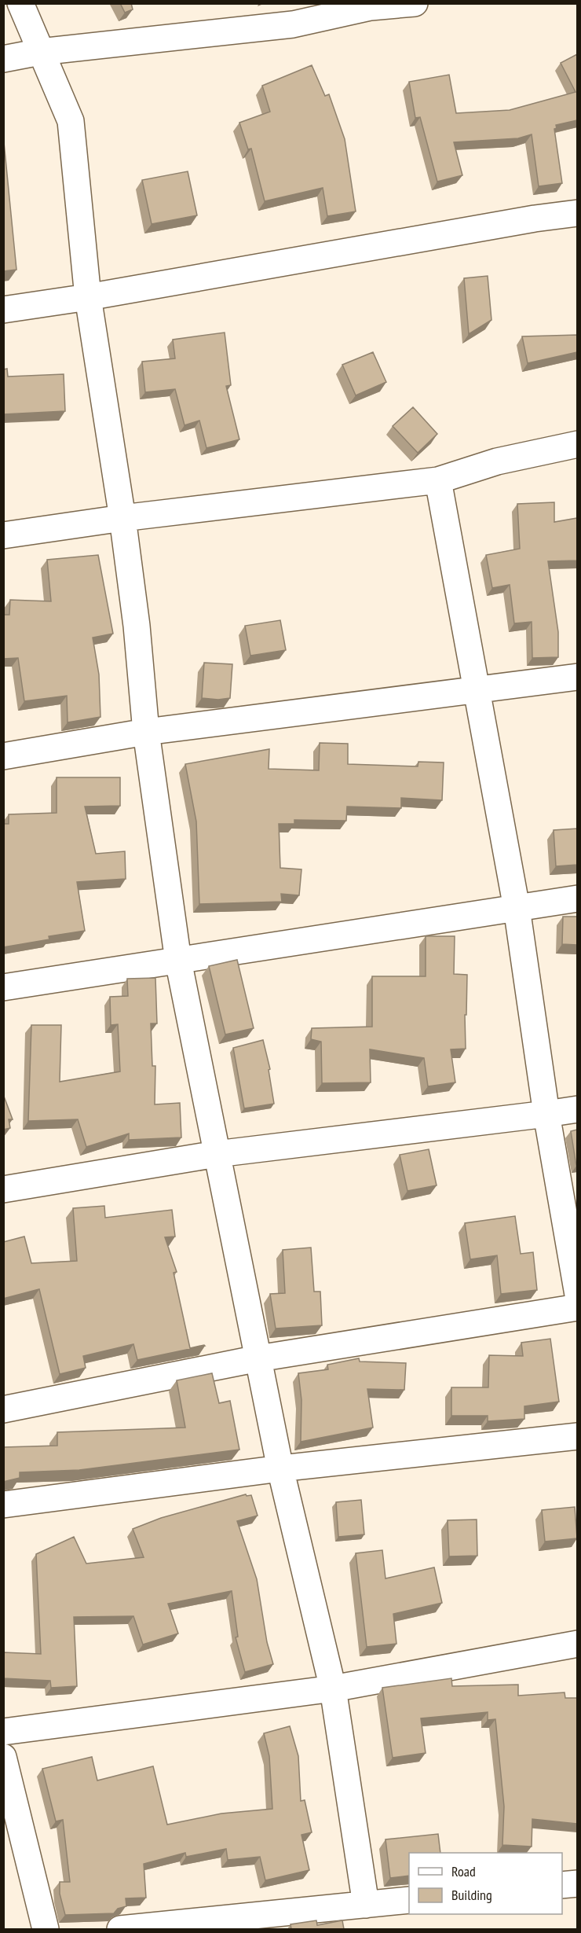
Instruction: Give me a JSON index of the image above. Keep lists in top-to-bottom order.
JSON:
{
  "legend": ["Road", "Building"]
}
